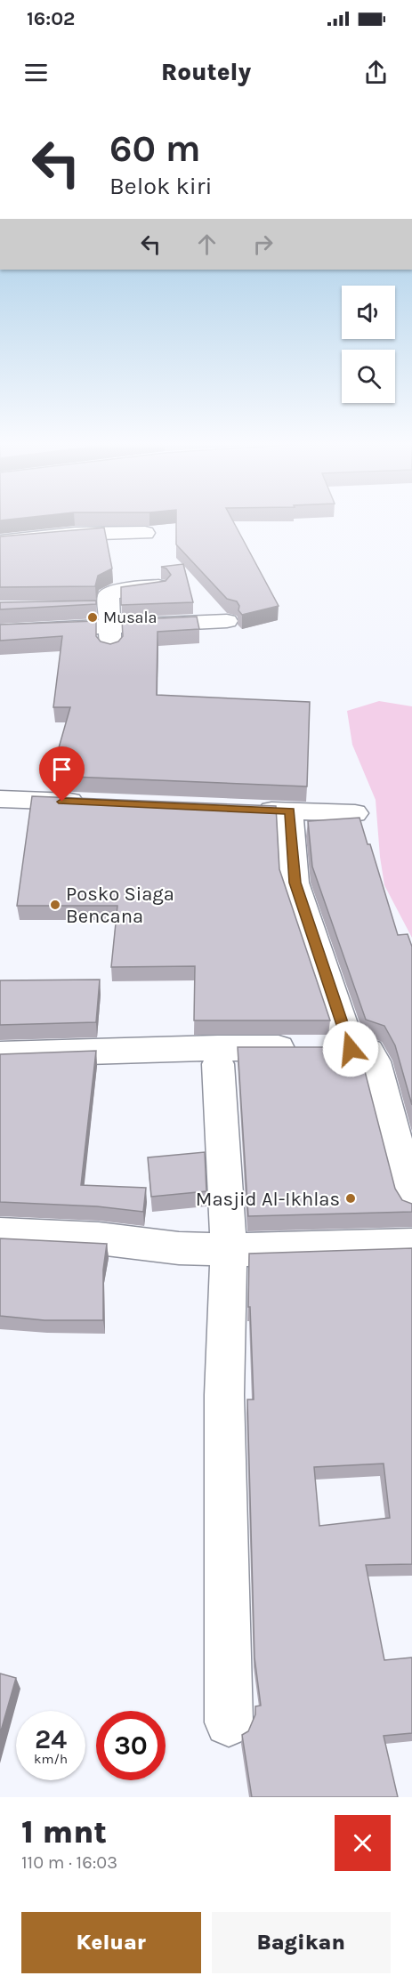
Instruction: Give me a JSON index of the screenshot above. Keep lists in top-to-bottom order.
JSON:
{
  "places": ["Musala", "Posko Siaga Bencana", "Masjid Al-Ikhlas"],
  "page": {
    "status": "16:02",
    "header": "Routely",
    "turn": ["60 m", "Belok kiri"],
    "speed": "24 km/h",
    "limit": "30",
    "heading": ["1 mnt", "110 m · 16:03"],
    "buttons": ["Keluar", "Bagikan"]
  }
}
